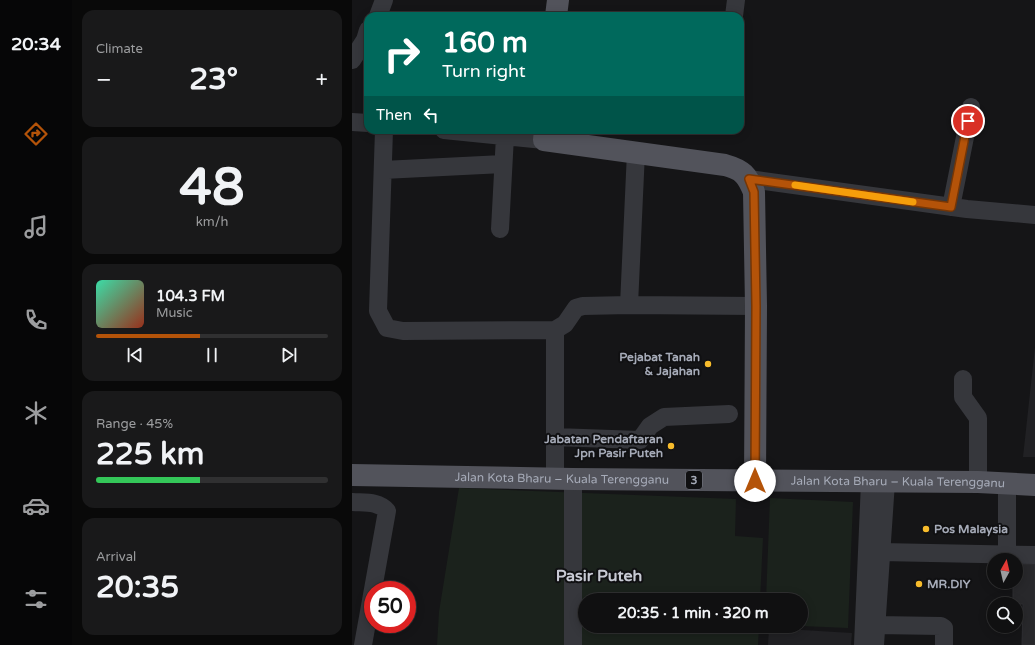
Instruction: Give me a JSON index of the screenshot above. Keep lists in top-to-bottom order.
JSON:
{
  "streets": {
    "main road": ["Jalan Kota Bharu – Kuala Terengganu", "3"]
  },
  "districts": ["Pasir Puteh"],
  "places": [
    "Pejabat Tanah & Jajahan",
    "Jabatan Pendaftaran Jpn Pasir Puteh",
    "Pos Malaysia",
    "MR.DIY"
  ],
  "north": "top",
  "page": {
    "tabs": "20:34",
    "tile": [
      "Climate",
      ["48", "km/h"],
      ["Range · 45%", "225 km"],
      ["Arrival", "20:35"]
    ],
    "turn": ["160 m", "Turn right"],
    "heat": ["−", "23°", "+"],
    "then": "Then",
    "song": ["104.3 FM", "Music"],
    "limit": "50",
    "trip": "20:35 · 1 min · 320 m"
  }
}
